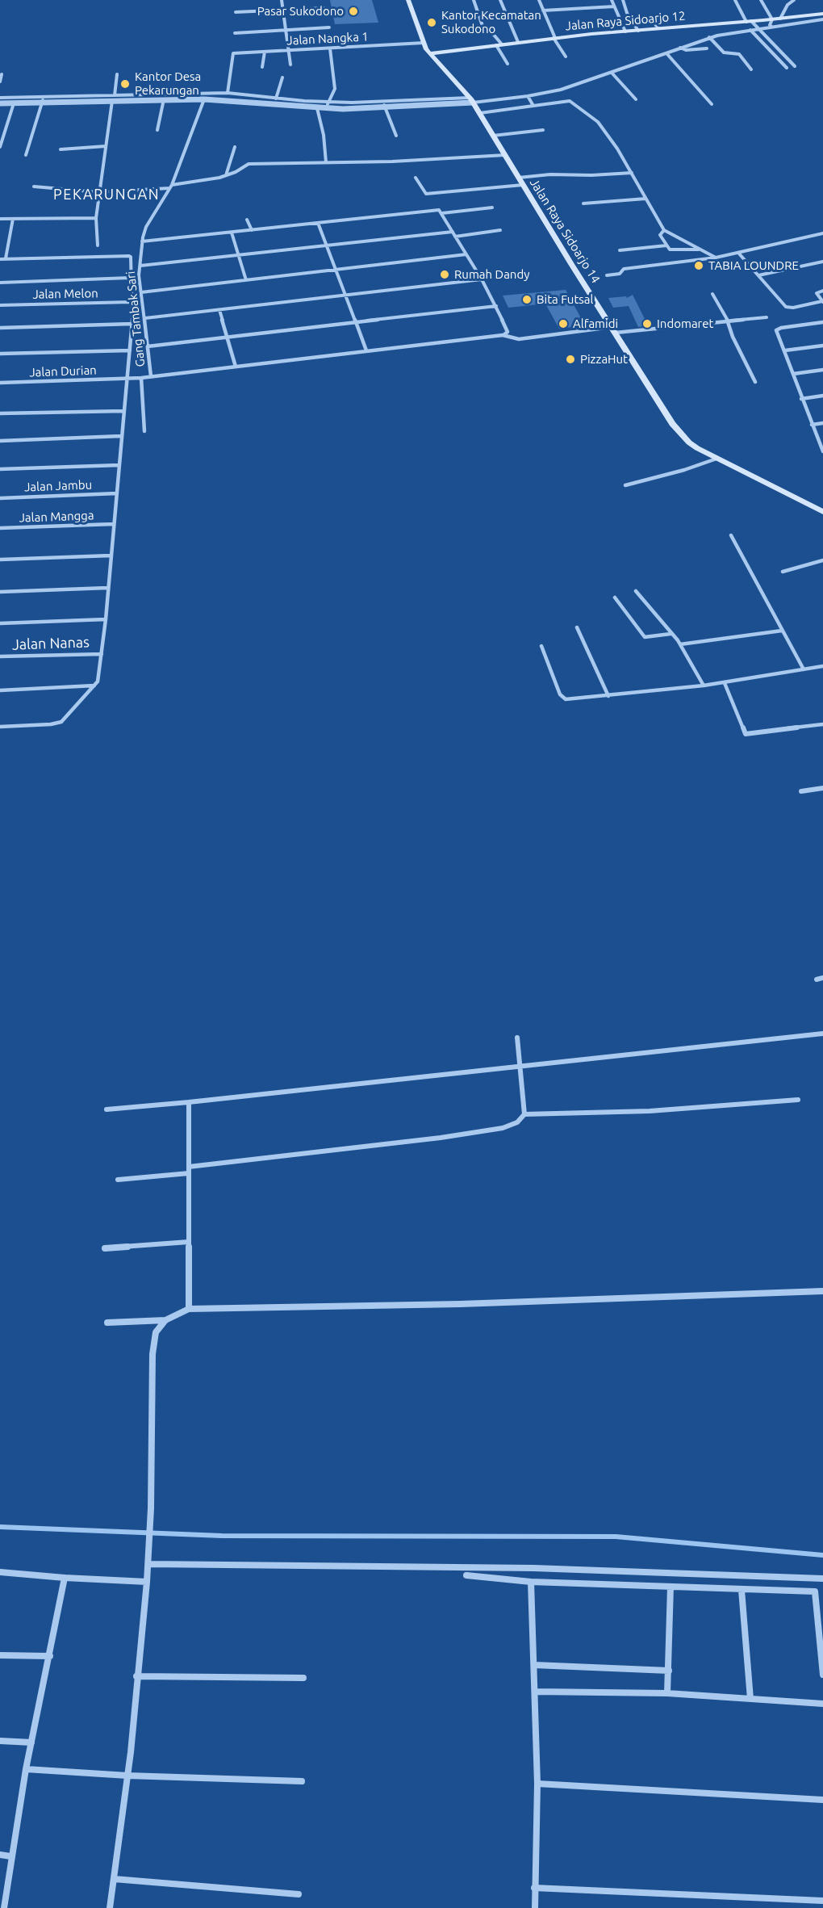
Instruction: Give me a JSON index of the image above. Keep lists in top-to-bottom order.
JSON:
{
  "streets": {
    "main road": ["Jalan Raya Sidoarjo 12", "Jalan Raya Sidoarjo 14"],
    "street": [
      "Jalan Nangka 1",
      "Jalan Melon",
      "Gang Tambak Sari",
      "Jalan Durian",
      "Jalan Jambu",
      "Jalan Mangga",
      "Jalan Nanas"
    ]
  },
  "crossings": [
    ["Jalan Raya Sidoarjo 12", "Jalan Raya Sidoarjo 14"],
    ["Jalan Nangka 1", "Jalan Raya Sidoarjo 14"],
    ["Jalan Raya Sidoarjo 14", "Jalan Durian"],
    ["Gang Tambak Sari", "Jalan Durian"]
  ],
  "districts": ["PEKARUNGAN"],
  "places": [
    "Pasar Sukodono",
    "Kantor Kecamatan Sukodono",
    "Kantor Desa Pekarungan",
    "TABIA LOUNDRE",
    "Rumah Dandy",
    "Bita Futsal",
    "Alfamidi",
    "Indomaret",
    "PizzaHut"
  ]
}
